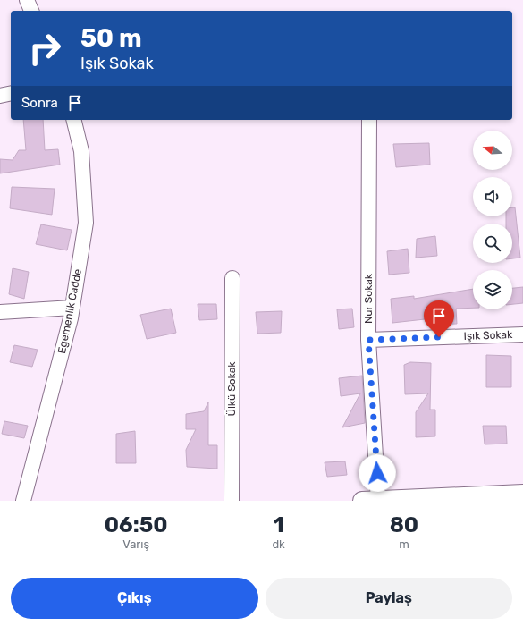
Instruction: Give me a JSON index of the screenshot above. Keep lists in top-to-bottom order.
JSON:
{
  "streets": {
    "street": [
      "Nur Sokak",
      "Egemenlik Cadde",
      "Işık Sokak",
      "Ülkü Sokak"
    ]
  },
  "crossings": [
    ["Nur Sokak", "Işık Sokak"]
  ],
  "north": "left",
  "page": {
    "turn": ["50 m", "Işık Sokak"],
    "then": "Sonra",
    "eta": [
      "06:50",
      "Varış",
      "1",
      "dk",
      "80",
      "m"
    ],
    "buttons": ["Çıkış", "Paylaş"]
  }
}
